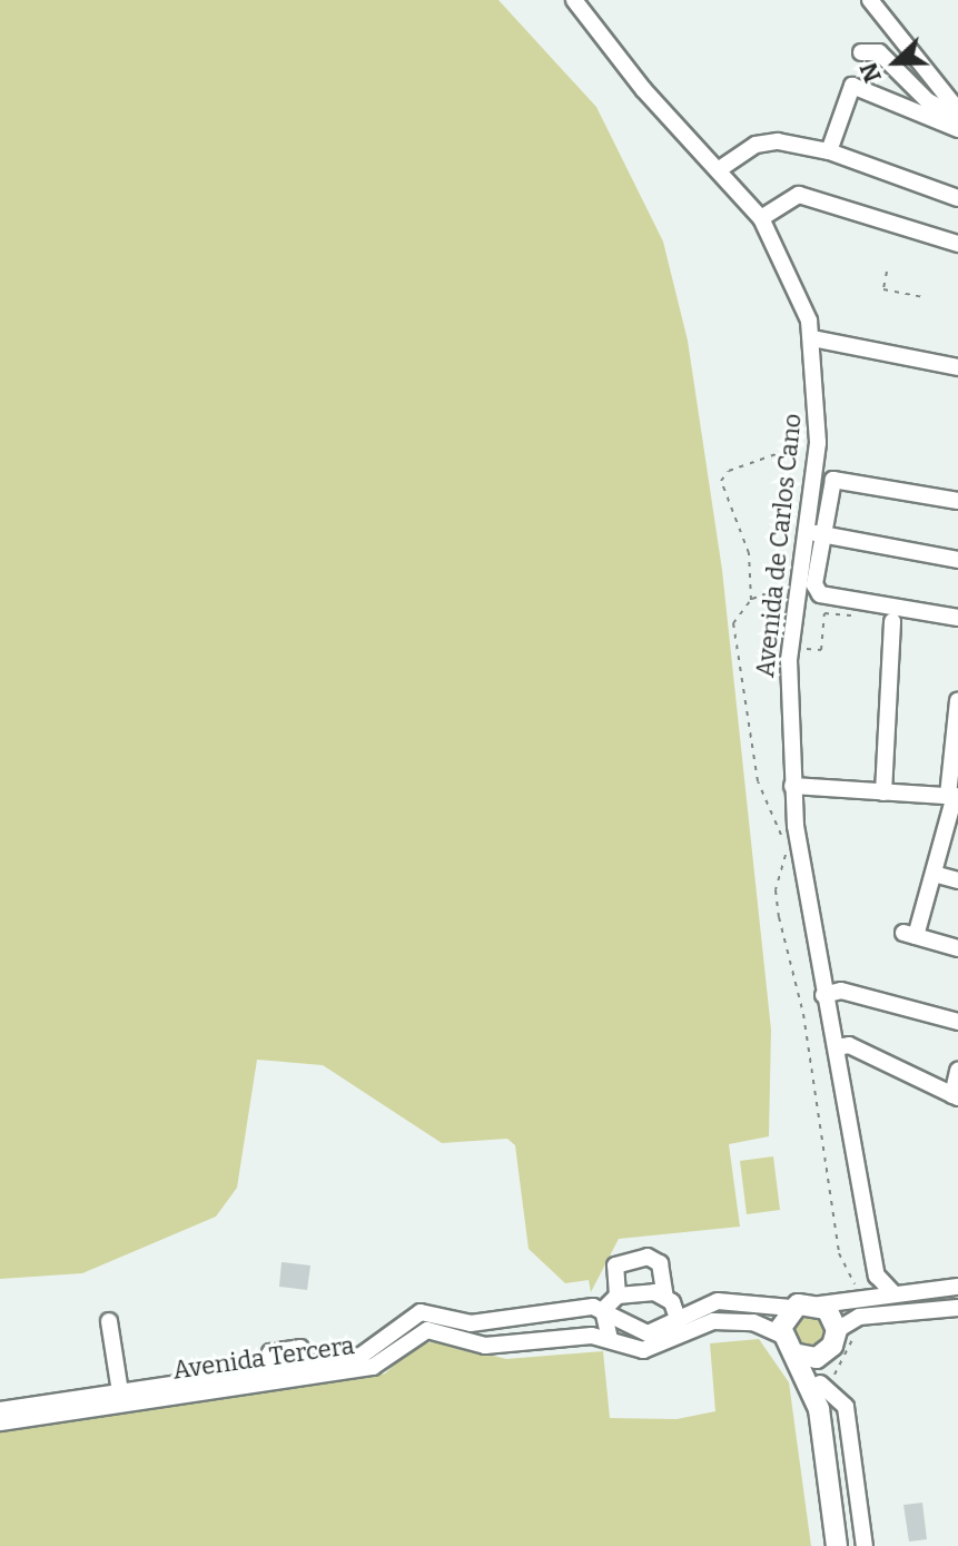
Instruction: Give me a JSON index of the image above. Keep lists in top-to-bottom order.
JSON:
{
  "streets": {
    "street": ["Avenida de Carlos Cano", "Avenida Tercera"]
  },
  "north": "left"
}
